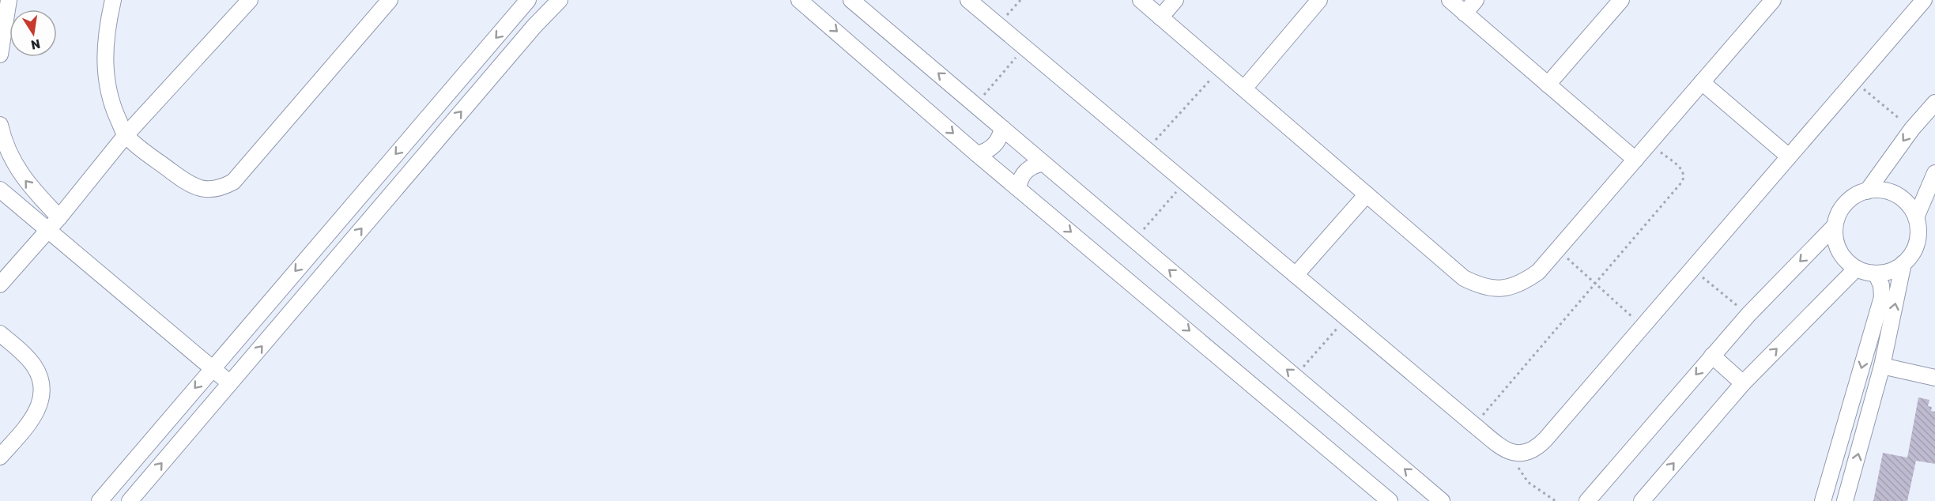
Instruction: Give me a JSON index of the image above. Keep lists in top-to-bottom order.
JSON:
{
  "north": "bottom"
}
